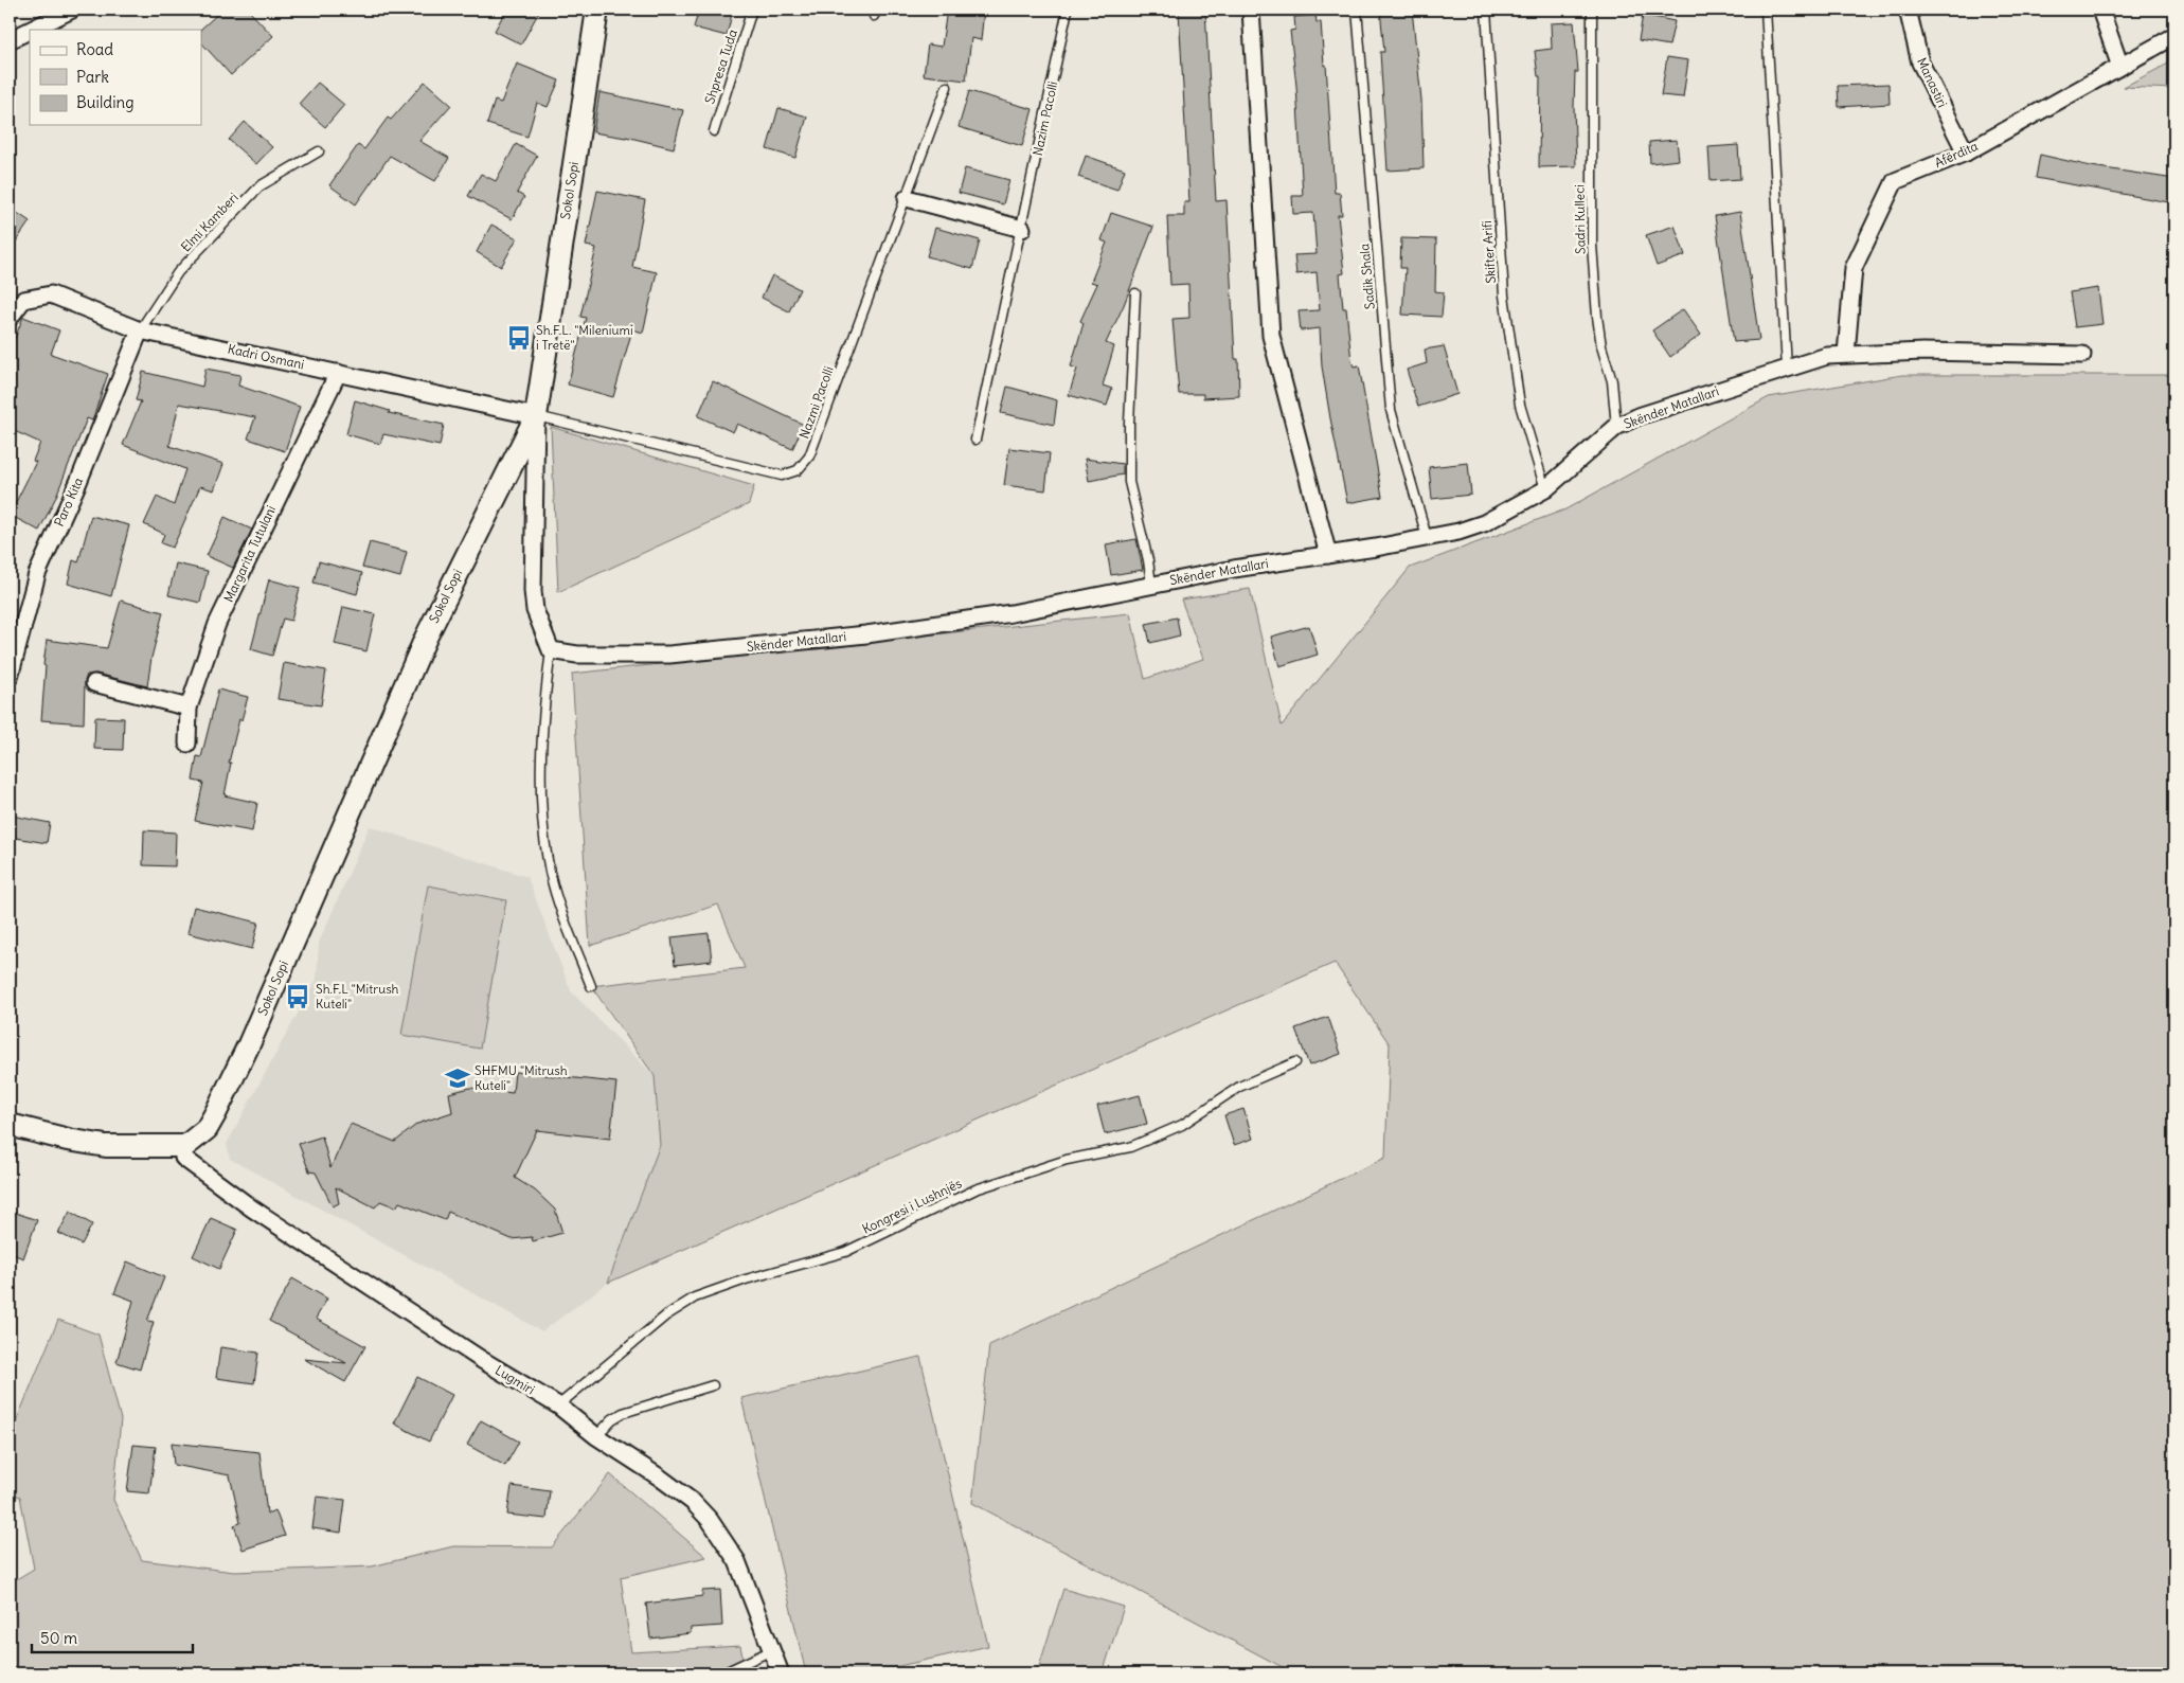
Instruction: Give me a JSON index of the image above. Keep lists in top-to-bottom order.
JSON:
{
  "streets": {
    "street": [
      "Manastiri",
      "Afërdita",
      "Sokol Sopi",
      "Kadri Osmani",
      "Skënder Matallari",
      "Paro Kita",
      "Margarita Tutulani",
      "Lugmiri"
    ],
    "lane": [
      "Shpresa Tuda",
      "Nazim Pacolli",
      "Sadri Kulleci",
      "Elmi Kamberi",
      "Skifter Arifi",
      "Sadik Shala",
      "Nazmi Pacolli",
      "Kongresi i Lushnjës"
    ]
  },
  "crossings": [
    ["Manastiri", "Afërdita"],
    ["Afërdita", "Skënder Matallari"],
    ["Sokol Sopi", "Kadri Osmani"],
    ["Sokol Sopi", "Nazmi Pacolli"],
    ["Sokol Sopi", "Lugmiri"],
    ["Sadri Kulleci", "Skënder Matallari"],
    ["Elmi Kamberi", "Kadri Osmani"],
    ["Elmi Kamberi", "Paro Kita"],
    ["Skifter Arifi", "Skënder Matallari"],
    ["Sadik Shala", "Skënder Matallari"],
    ["Kadri Osmani", "Nazmi Pacolli"],
    ["Kadri Osmani", "Paro Kita"],
    ["Kadri Osmani", "Margarita Tutulani"],
    ["Kongresi i Lushnjës", "Lugmiri"]
  ],
  "places": {
    "bus stop": ["Sh.F.L. \"Mileniumi i Tretë\"", "Sh.F.L \"Mitrush Kuteli\""],
    "school or university": ["SHFMU \"Mitrush Kuteli\""]
  },
  "legend": ["Road", "Park", "Building"],
  "scale_bar": "50 m"
}
